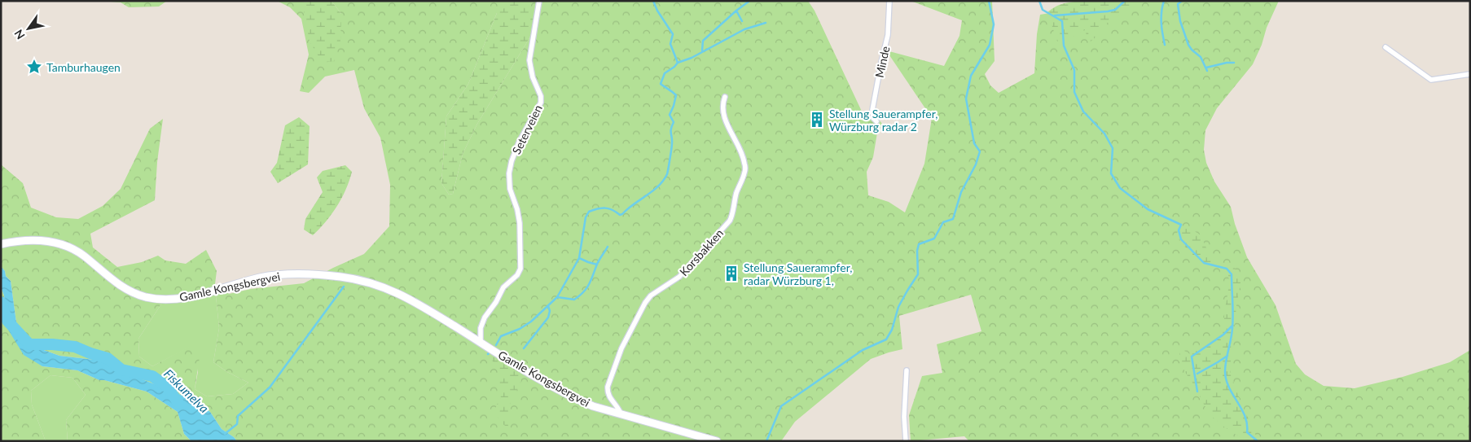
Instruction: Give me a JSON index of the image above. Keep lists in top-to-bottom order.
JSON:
{
  "streets": {
    "main road": ["Gamle Kongsbergvei"],
    "street": ["Minde", "Seterveien", "Korsbakken"]
  },
  "crossings": [
    ["Seterveien", "Gamle Kongsbergvei"],
    ["Korsbakken", "Gamle Kongsbergvei"]
  ],
  "water": ["Fiskumelva"],
  "places": {
    "place": ["Tamburhaugen"],
    "building": ["Stellung Sauerampfer, Würzburg radar 2", "Stellung Sauerampfer, radar Würzburg 1,"]
  },
  "north": "bottom left"
}
